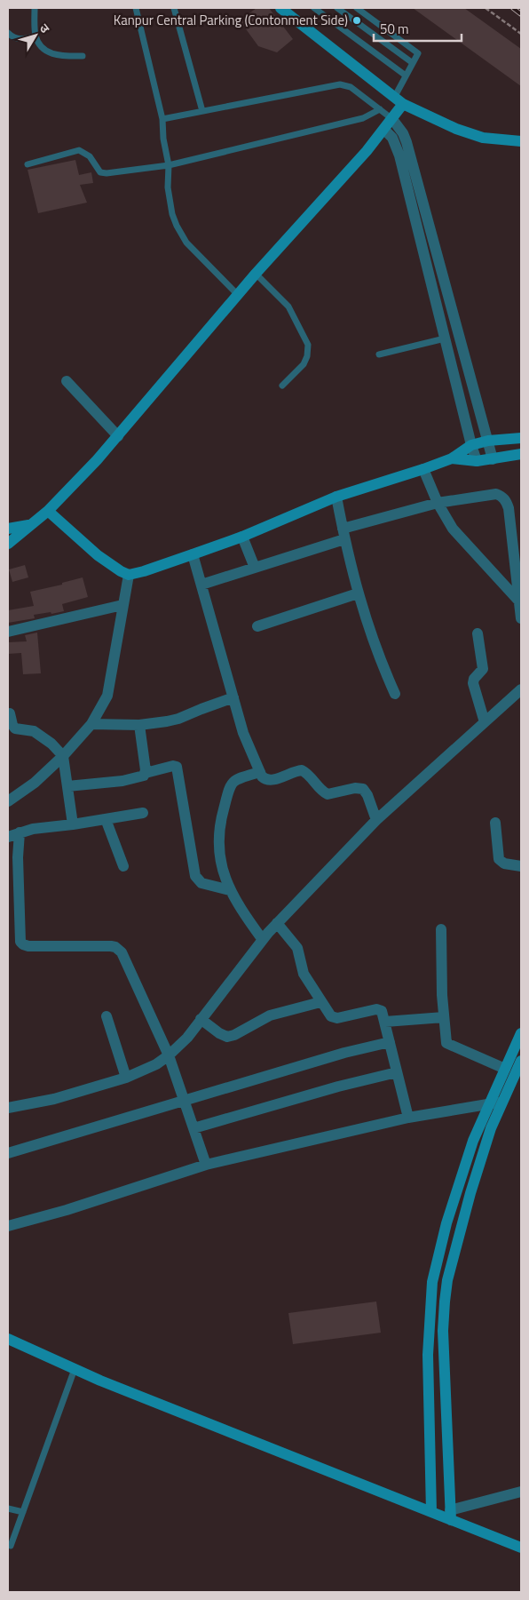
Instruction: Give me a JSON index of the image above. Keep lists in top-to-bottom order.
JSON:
{
  "places": ["Kanpur Central Parking (Contonment Side)"],
  "scale_bar": "50 m",
  "north": "top right"
}
